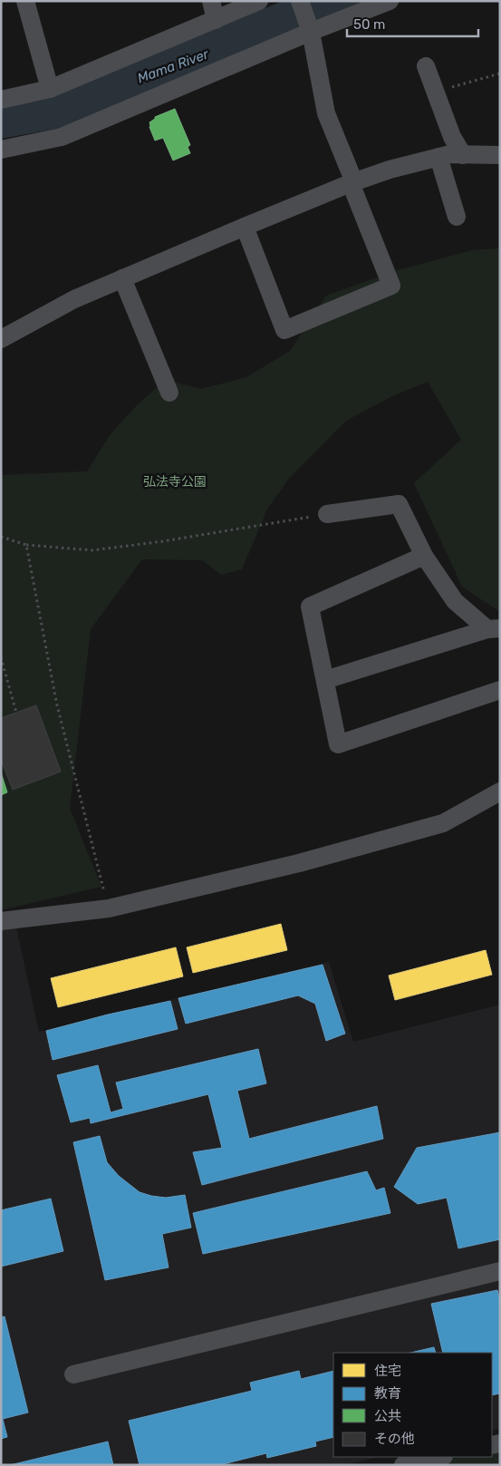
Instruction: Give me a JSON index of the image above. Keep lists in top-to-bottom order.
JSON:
{
  "water": ["Mama River"],
  "parks": ["弘法寺公園"],
  "legend": [
    "住宅",
    "教育",
    "公共",
    "その他"
  ],
  "scale_bar": "50 m"
}
